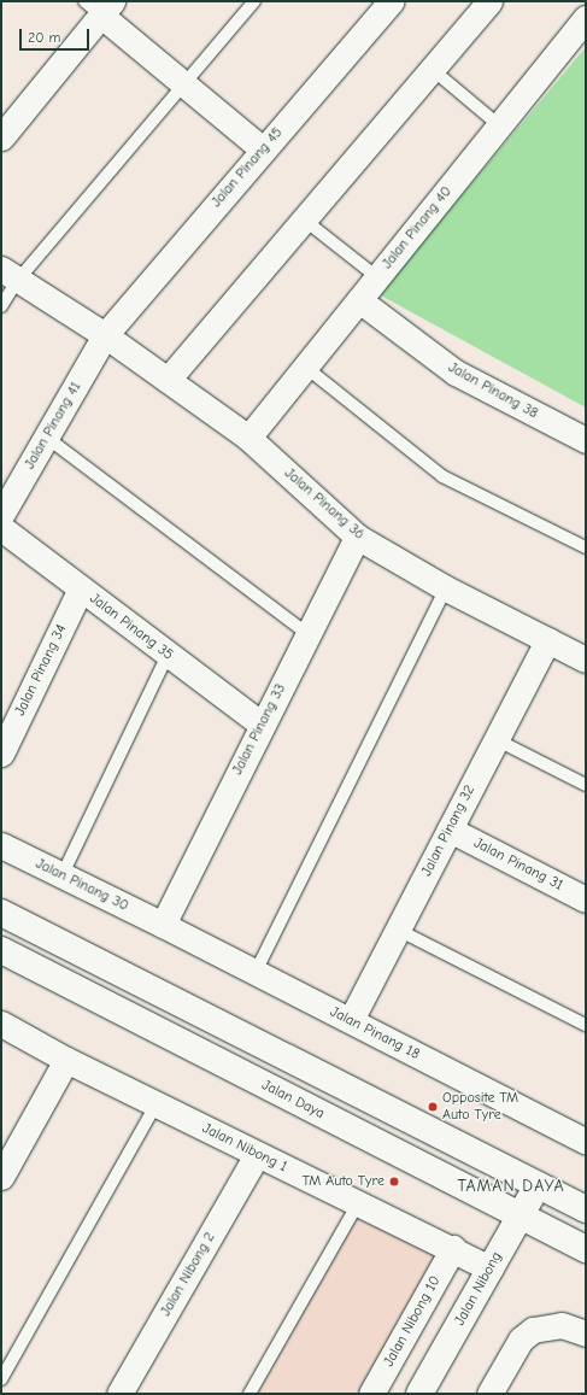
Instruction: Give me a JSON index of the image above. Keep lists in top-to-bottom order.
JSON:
{
  "streets": {
    "main road": ["Jalan Daya", "Jalan Nibong"],
    "street": [
      "Jalan Pinang 45",
      "Jalan Pinang 40",
      "Jalan Pinang 38",
      "Jalan Pinang 41",
      "Jalan Pinang 36",
      "Jalan Pinang 35",
      "Jalan Pinang 34",
      "Jalan Pinang 33",
      "Jalan Pinang 32",
      "Jalan Pinang 31",
      "Jalan Pinang 30",
      "Jalan Pinang 18",
      "Jalan Nibong 1",
      "Jalan Nibong 2",
      "Jalan Nibong 10"
    ]
  },
  "crossings": [
    ["Jalan Pinang 45", "Jalan Pinang 41"],
    ["Jalan Pinang 45", "Jalan Pinang 36"],
    ["Jalan Pinang 40", "Jalan Pinang 38"],
    ["Jalan Pinang 40", "Jalan Pinang 36"],
    ["Jalan Pinang 41", "Jalan Pinang 36"],
    ["Jalan Pinang 36", "Jalan Pinang 33"],
    ["Jalan Pinang 36", "Jalan Pinang 32"],
    ["Jalan Pinang 35", "Jalan Pinang 34"],
    ["Jalan Pinang 35", "Jalan Pinang 33"],
    ["Jalan Pinang 33", "Jalan Pinang 30"],
    ["Jalan Pinang 33", "Jalan Pinang 18"],
    ["Jalan Pinang 32", "Jalan Pinang 31"],
    ["Jalan Pinang 32", "Jalan Pinang 18"],
    ["Jalan Pinang 30", "Jalan Pinang 18"],
    ["Jalan Daya", "Jalan Nibong"],
    ["Jalan Nibong 1", "Jalan Nibong 2"],
    ["Jalan Nibong 1", "Jalan Nibong"],
    ["Jalan Nibong 1", "Jalan Nibong 10"]
  ],
  "districts": ["TAMAN DAYA"],
  "places": ["Opposite TM Auto Tyre", "TM Auto Tyre"],
  "scale_bar": "20 m"
}
